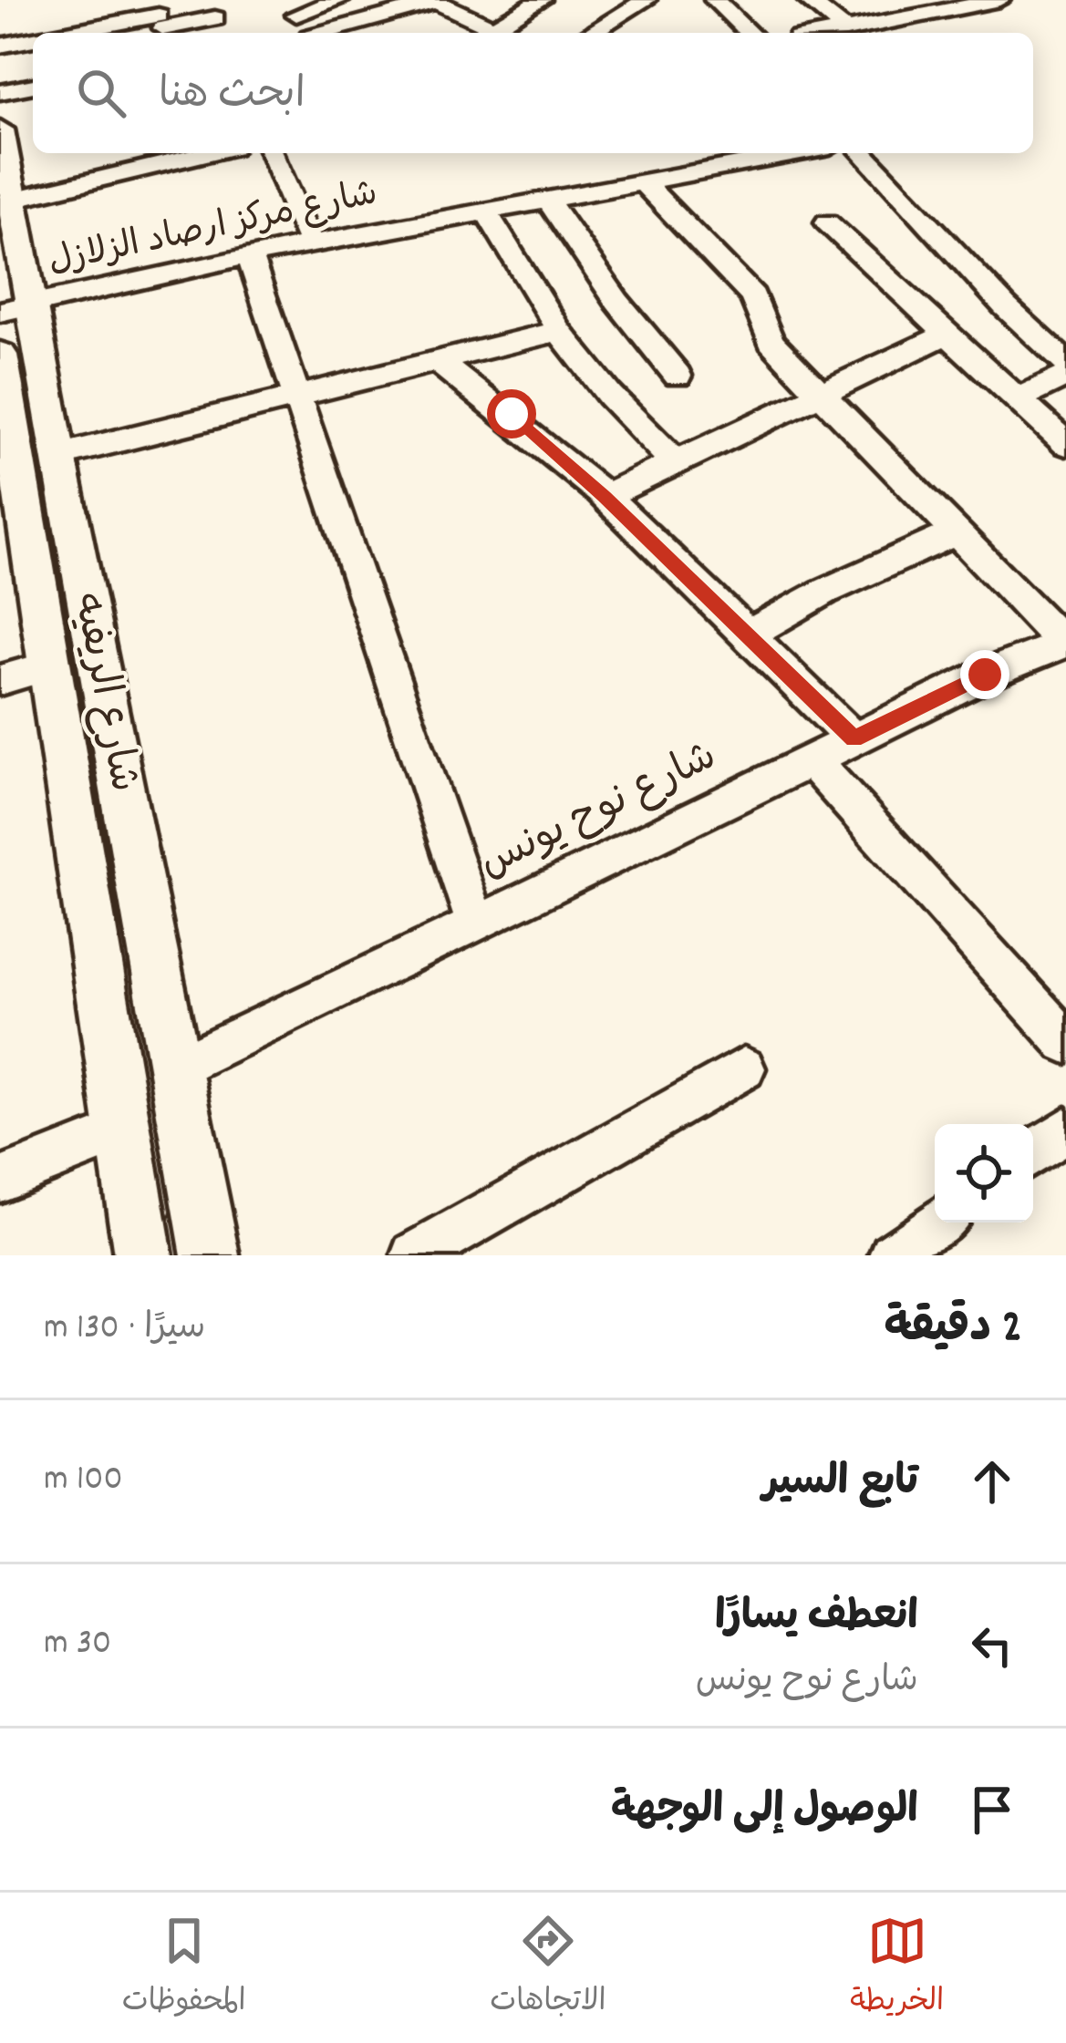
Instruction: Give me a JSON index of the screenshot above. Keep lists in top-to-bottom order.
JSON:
{
  "streets": {
    "street": ["شارع مركز ارصاد الزلازل", "شارع الريفيه", "شارع نوح يونس"]
  },
  "crossings": [
    ["شارع مركز ارصاد الزلازل", "شارع الريفيه"],
    ["شارع الريفيه", "شارع نوح يونس"]
  ],
  "page": {
    "search": "ابحث هنا",
    "heading": ["2 دقيقة", "سيرًا · 130 m"],
    "list": [
      ["تابع السير", "100 m"],
      ["انعطف يسارًا", "شارع نوح يونس", "30 m"],
      "الوصول إلى الوجهة"
    ],
    "nav": ["الخريطة", "الاتجاهات", "المحفوظات"]
  }
}
